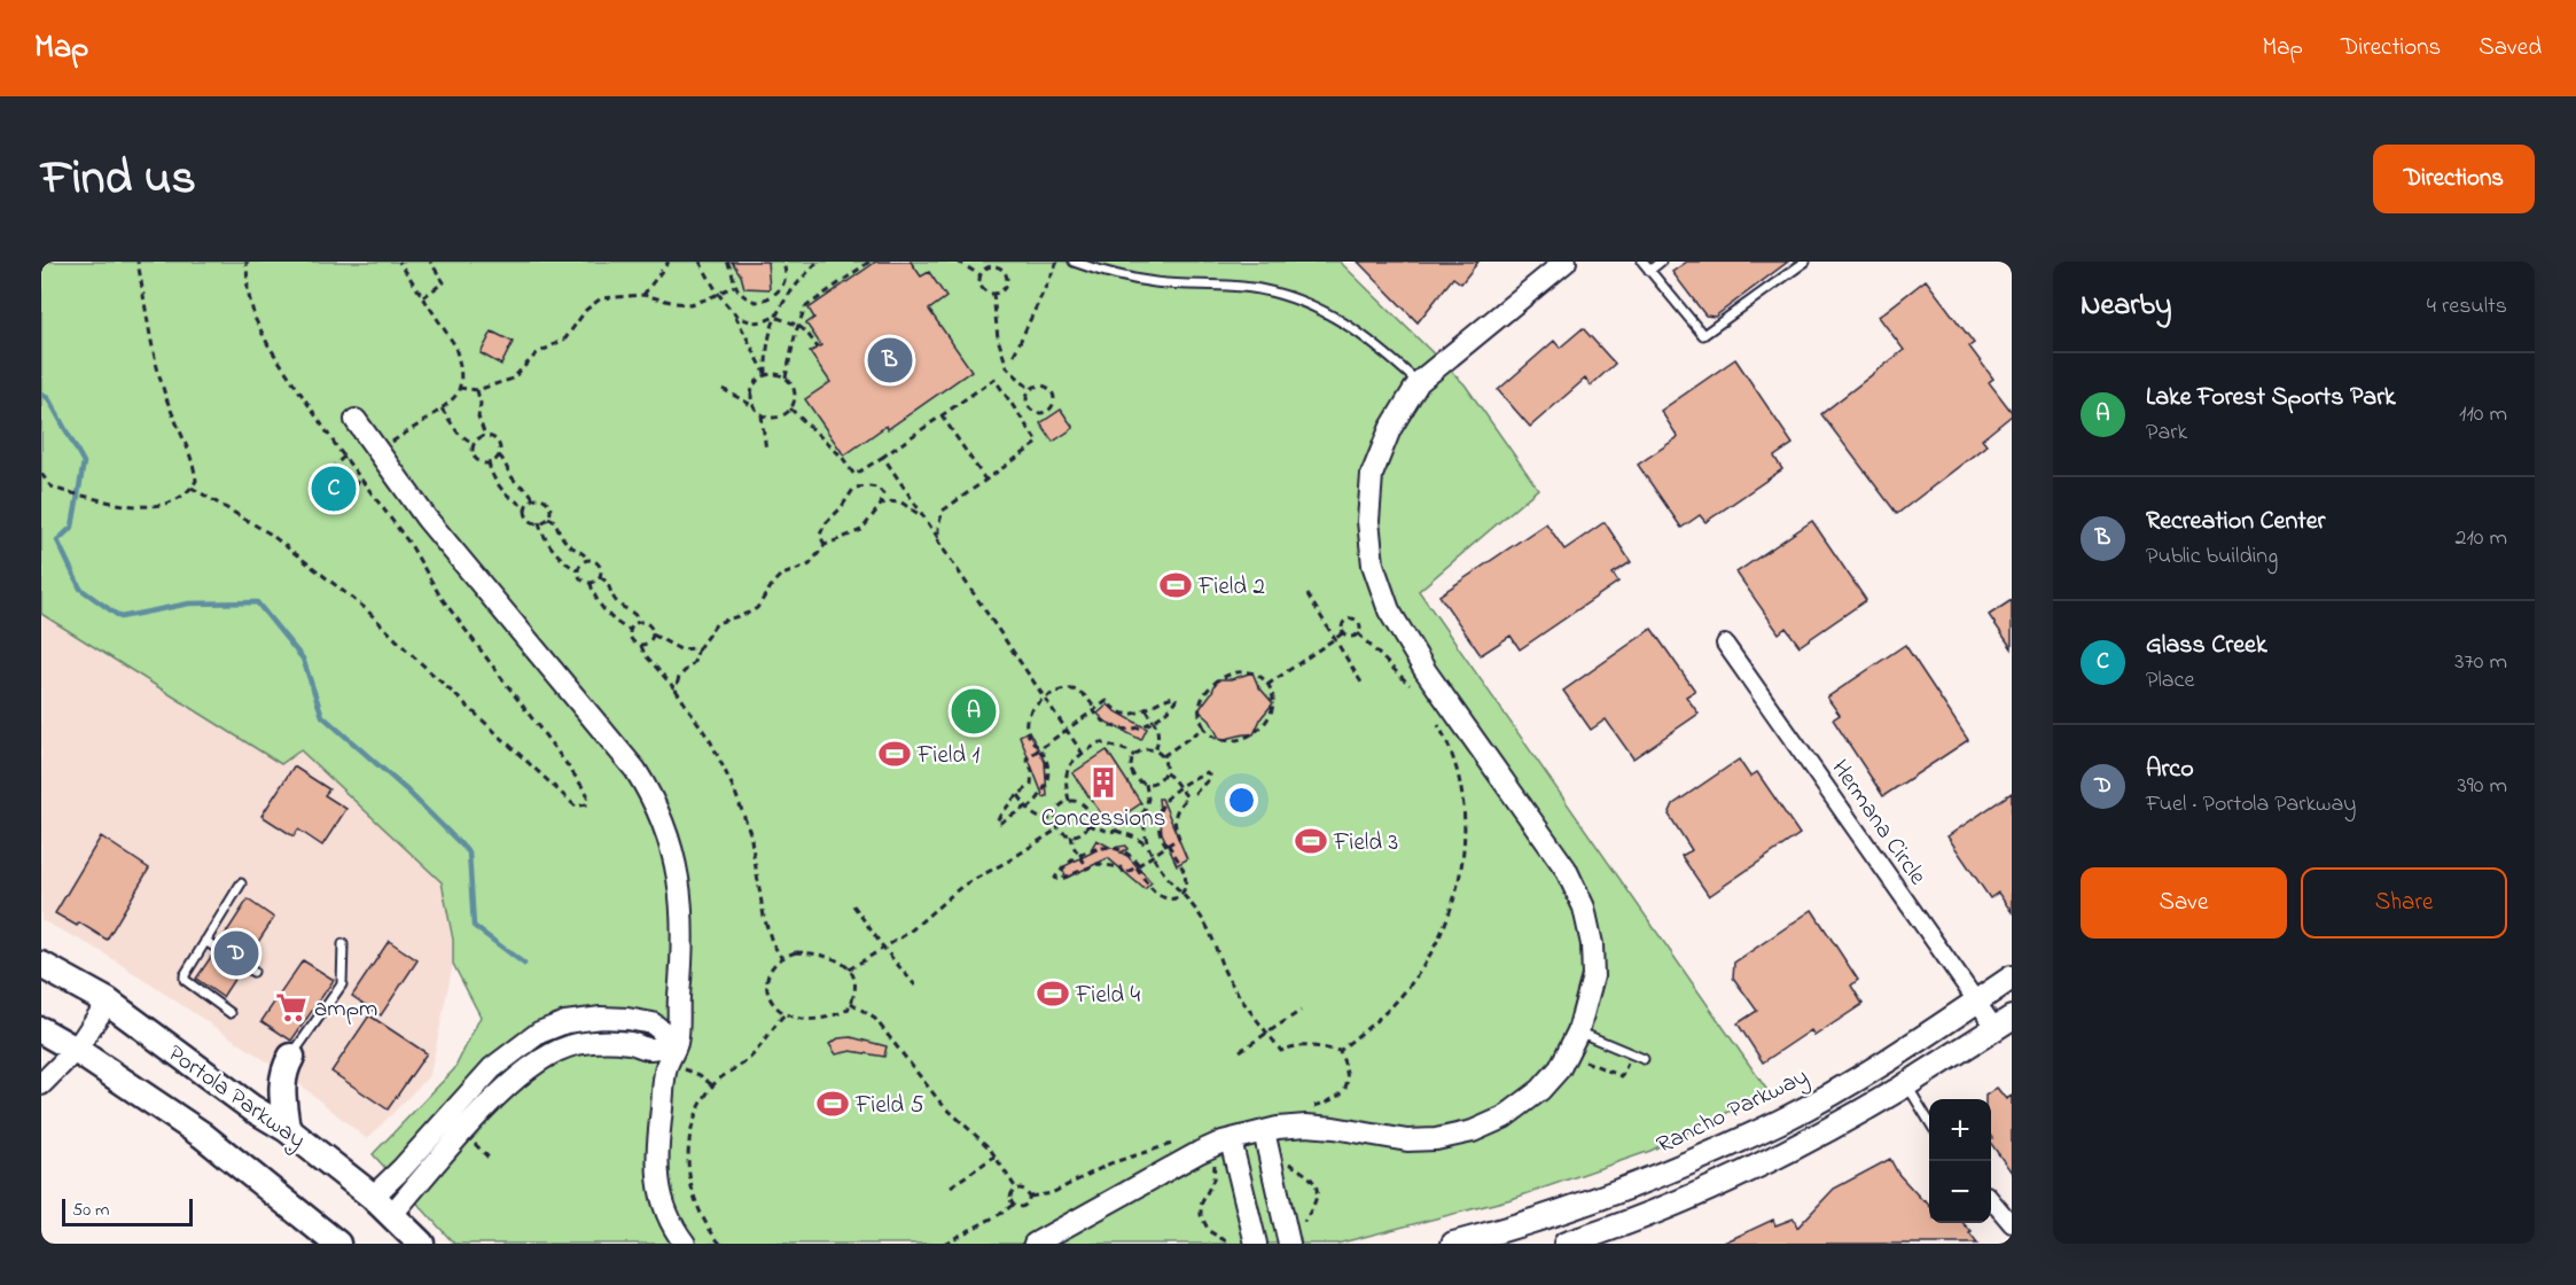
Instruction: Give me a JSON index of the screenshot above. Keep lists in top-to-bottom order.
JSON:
{
  "streets": {
    "main road": ["Portola Parkway", "Rancho Parkway"],
    "street": ["Hermana Circle"]
  },
  "crossings": [
    ["Hermana Circle", "Rancho Parkway"]
  ],
  "places": {
    "sports": [
      "Field 2",
      "Field 1",
      "Field 3",
      "Field 4",
      "Field 5"
    ],
    "building": ["Concessions"],
    "supermarket": ["ampm"]
  },
  "scale_bar": "50 m",
  "page": {
    "header": "Map",
    "nav": ["Map", "Directions", "Saved"],
    "title": "Find us",
    "buttons": [
      "Directions",
      ["Save", "Share"]
    ],
    "heading": ["Nearby", "4 results"],
    "pins": [
      "B",
      "C",
      "A",
      "D"
    ],
    "list": [
      {
        "mark": "A",
        "name": "Lake Forest Sports Park",
        "note": "Park",
        "value": "110 m"
      },
      {
        "mark": "B",
        "name": "Recreation Center",
        "note": "Public building",
        "value": "210 m"
      },
      {
        "mark": "C",
        "name": "Glass Creek",
        "note": "Place",
        "value": "370 m"
      },
      {
        "mark": "D",
        "name": "Arco",
        "note": "Fuel · Portola Parkway",
        "value": "390 m"
      }
    ],
    "map_buttons": ["+", "−"],
    "scale": "50 m"
  }
}
